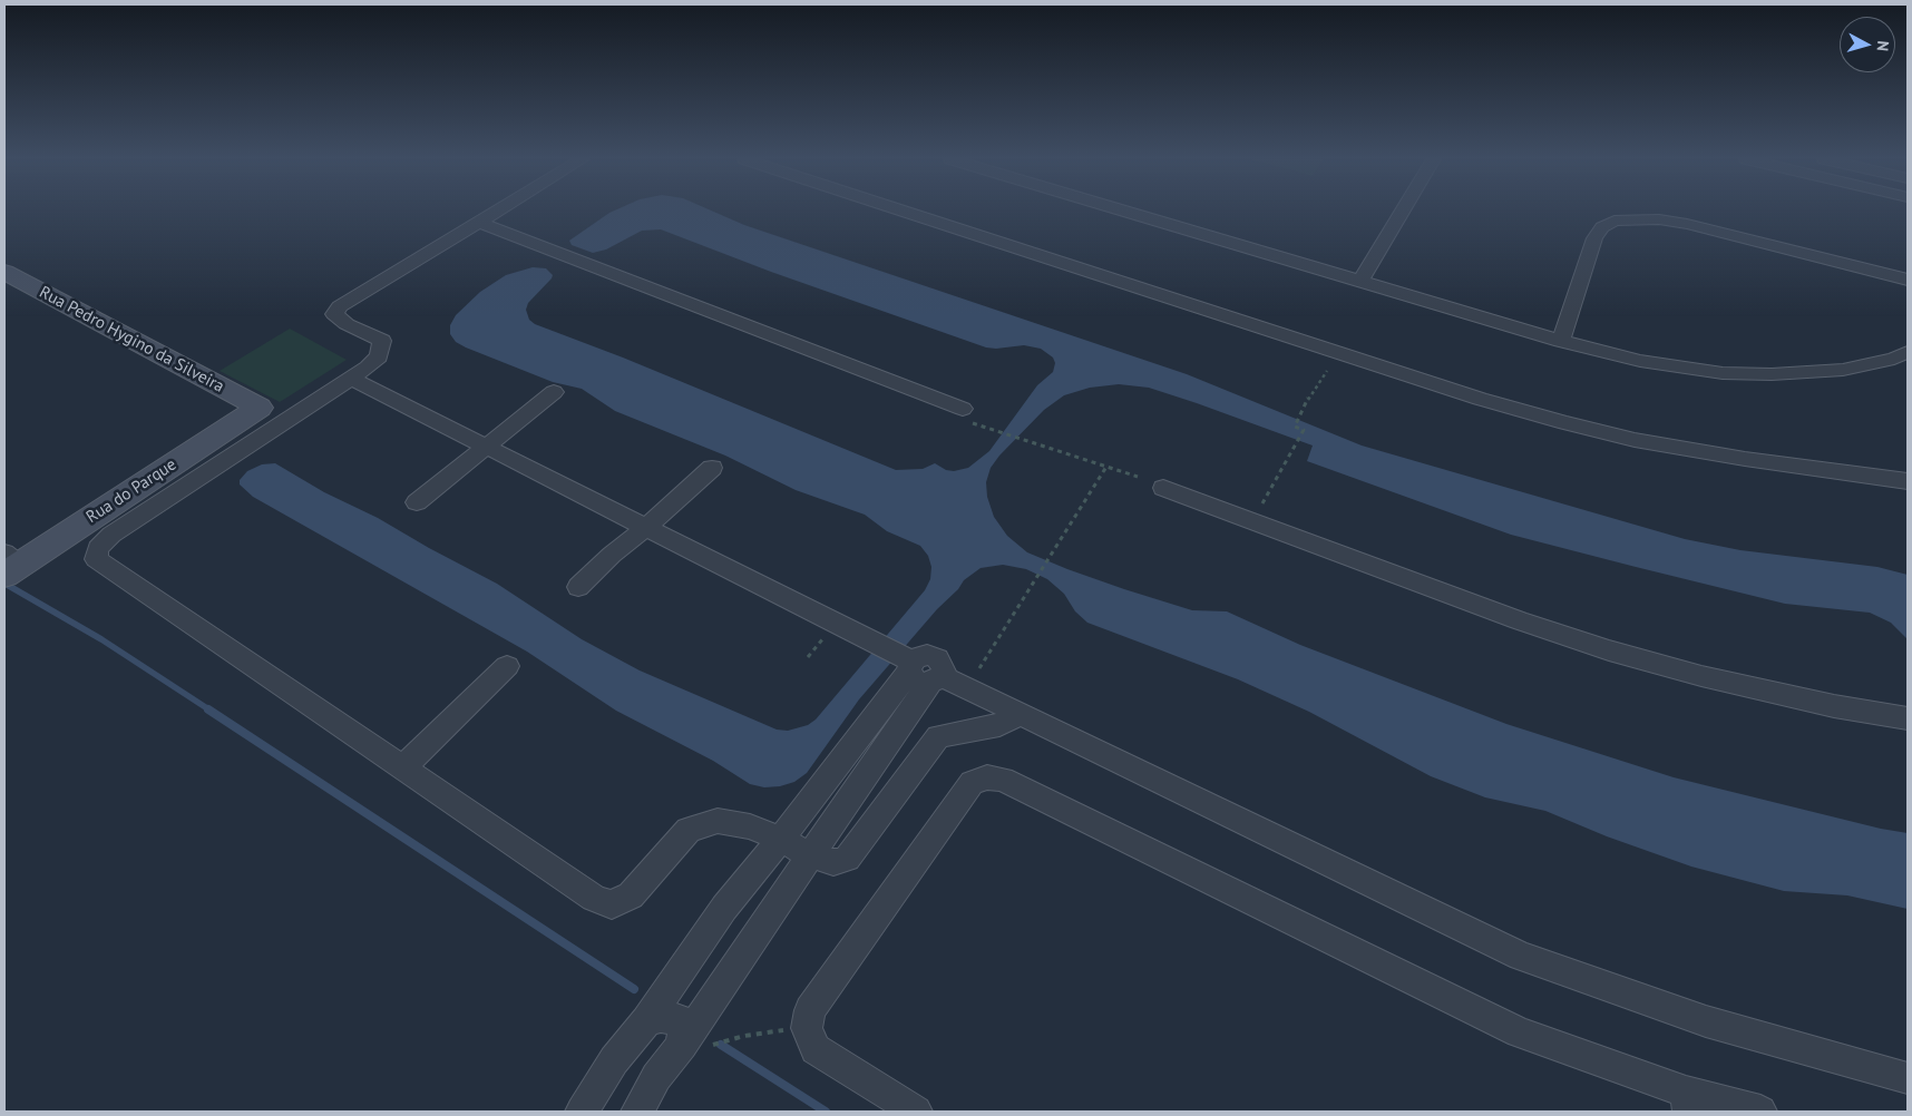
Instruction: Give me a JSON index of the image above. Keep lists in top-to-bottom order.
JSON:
{
  "streets": {
    "street": ["Rua Pedro Hygino da Silveira", "Rua do Parque"]
  },
  "crossings": [
    ["Rua Pedro Hygino da Silveira", "Rua do Parque"]
  ],
  "north": "right"
}
